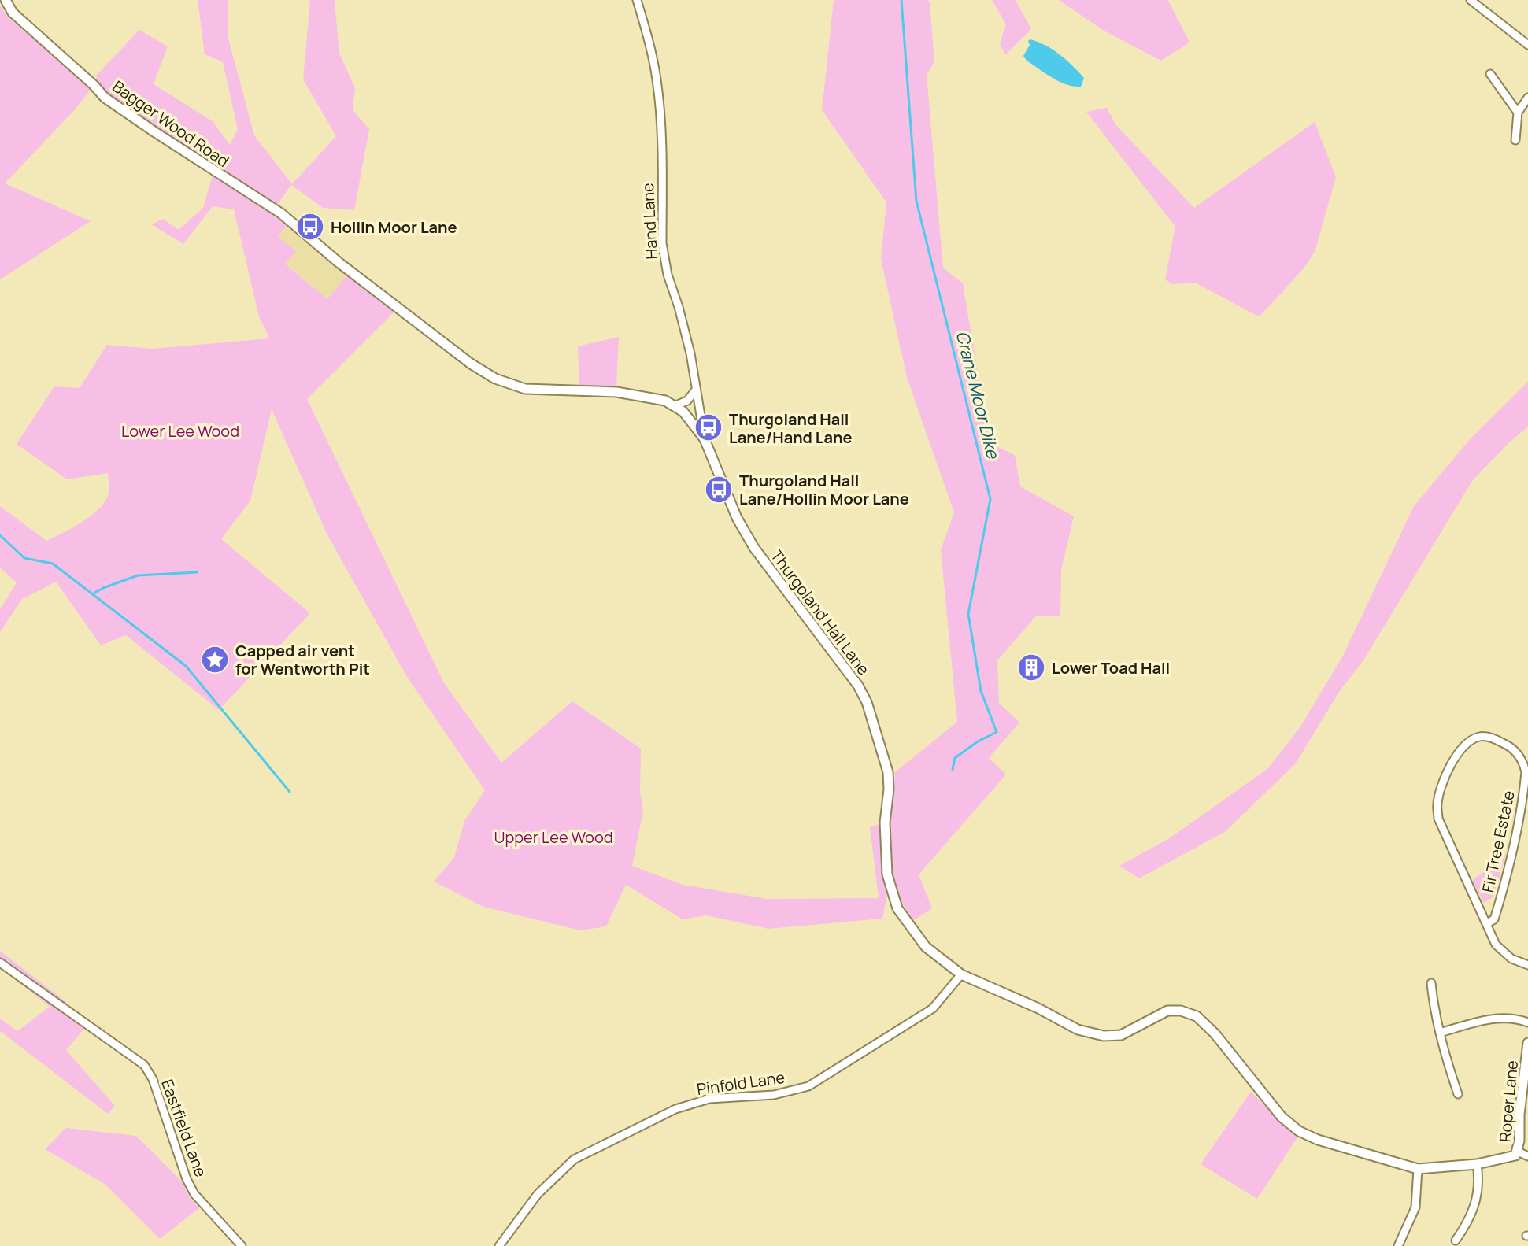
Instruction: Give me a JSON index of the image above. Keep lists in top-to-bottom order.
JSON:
{
  "streets": {
    "street": [
      "Bagger Wood Road",
      "Hand Lane",
      "Thurgoland Hall Lane",
      "Fir Tree Estate",
      "Pinfold Lane",
      "Roper Lane",
      "Eastfield Lane"
    ]
  },
  "crossings": [
    ["Hand Lane", "Thurgoland Hall Lane"],
    ["Thurgoland Hall Lane", "Pinfold Lane"],
    ["Thurgoland Hall Lane", "Roper Lane"]
  ],
  "water": ["Crane Moor Dike"],
  "parks": ["Lower Lee Wood", "Upper Lee Wood"],
  "places": {
    "bus stop": ["Hollin Moor Lane", "Thurgoland Hall Lane/Hand Lane", "Thurgoland Hall Lane/Hollin Moor Lane"],
    "place": ["Capped air vent for Wentworth Pit"],
    "building": ["Lower Toad Hall"]
  }
}
